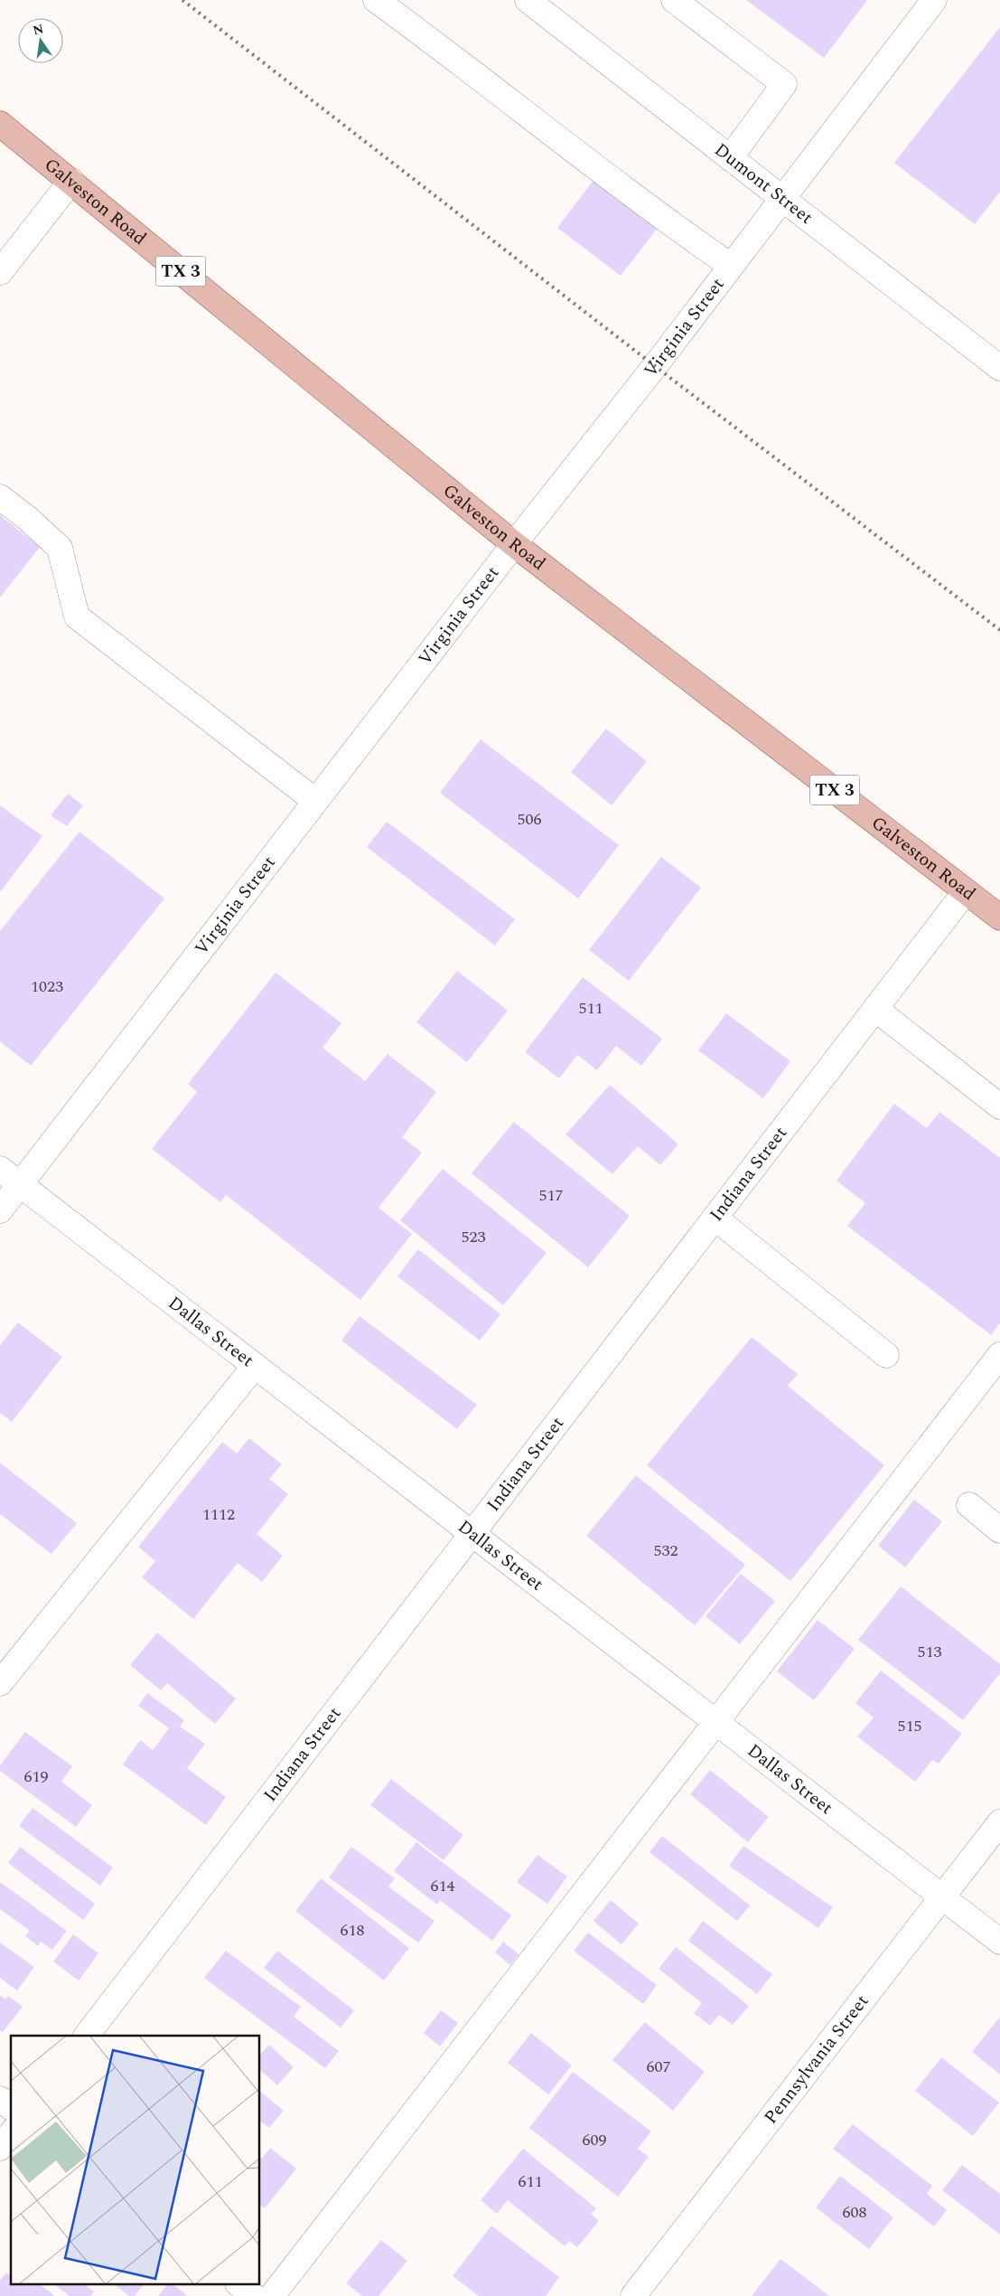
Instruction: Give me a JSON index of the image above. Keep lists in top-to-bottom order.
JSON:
{
  "streets": {
    "main road": ["Galveston Road", "TX 3"],
    "street": [
      "Dumont Street",
      "Virginia Street",
      "Indiana Street",
      "Dallas Street",
      "Pennsylvania Street"
    ]
  },
  "crossings": [
    ["Dumont Street", "Virginia Street"],
    ["Galveston Road", "Virginia Street"],
    ["Galveston Road", "Indiana Street"],
    ["Virginia Street", "Dallas Street"],
    ["Indiana Street", "Dallas Street"],
    ["Dallas Street", "Pennsylvania Street"]
  ],
  "house_numbers": [
    "506",
    "1023",
    "511",
    "517",
    "523",
    "1112",
    "532",
    "513",
    "515",
    "619",
    "614",
    "618",
    "607",
    "609",
    "611",
    "608"
  ],
  "north": "top"
}
